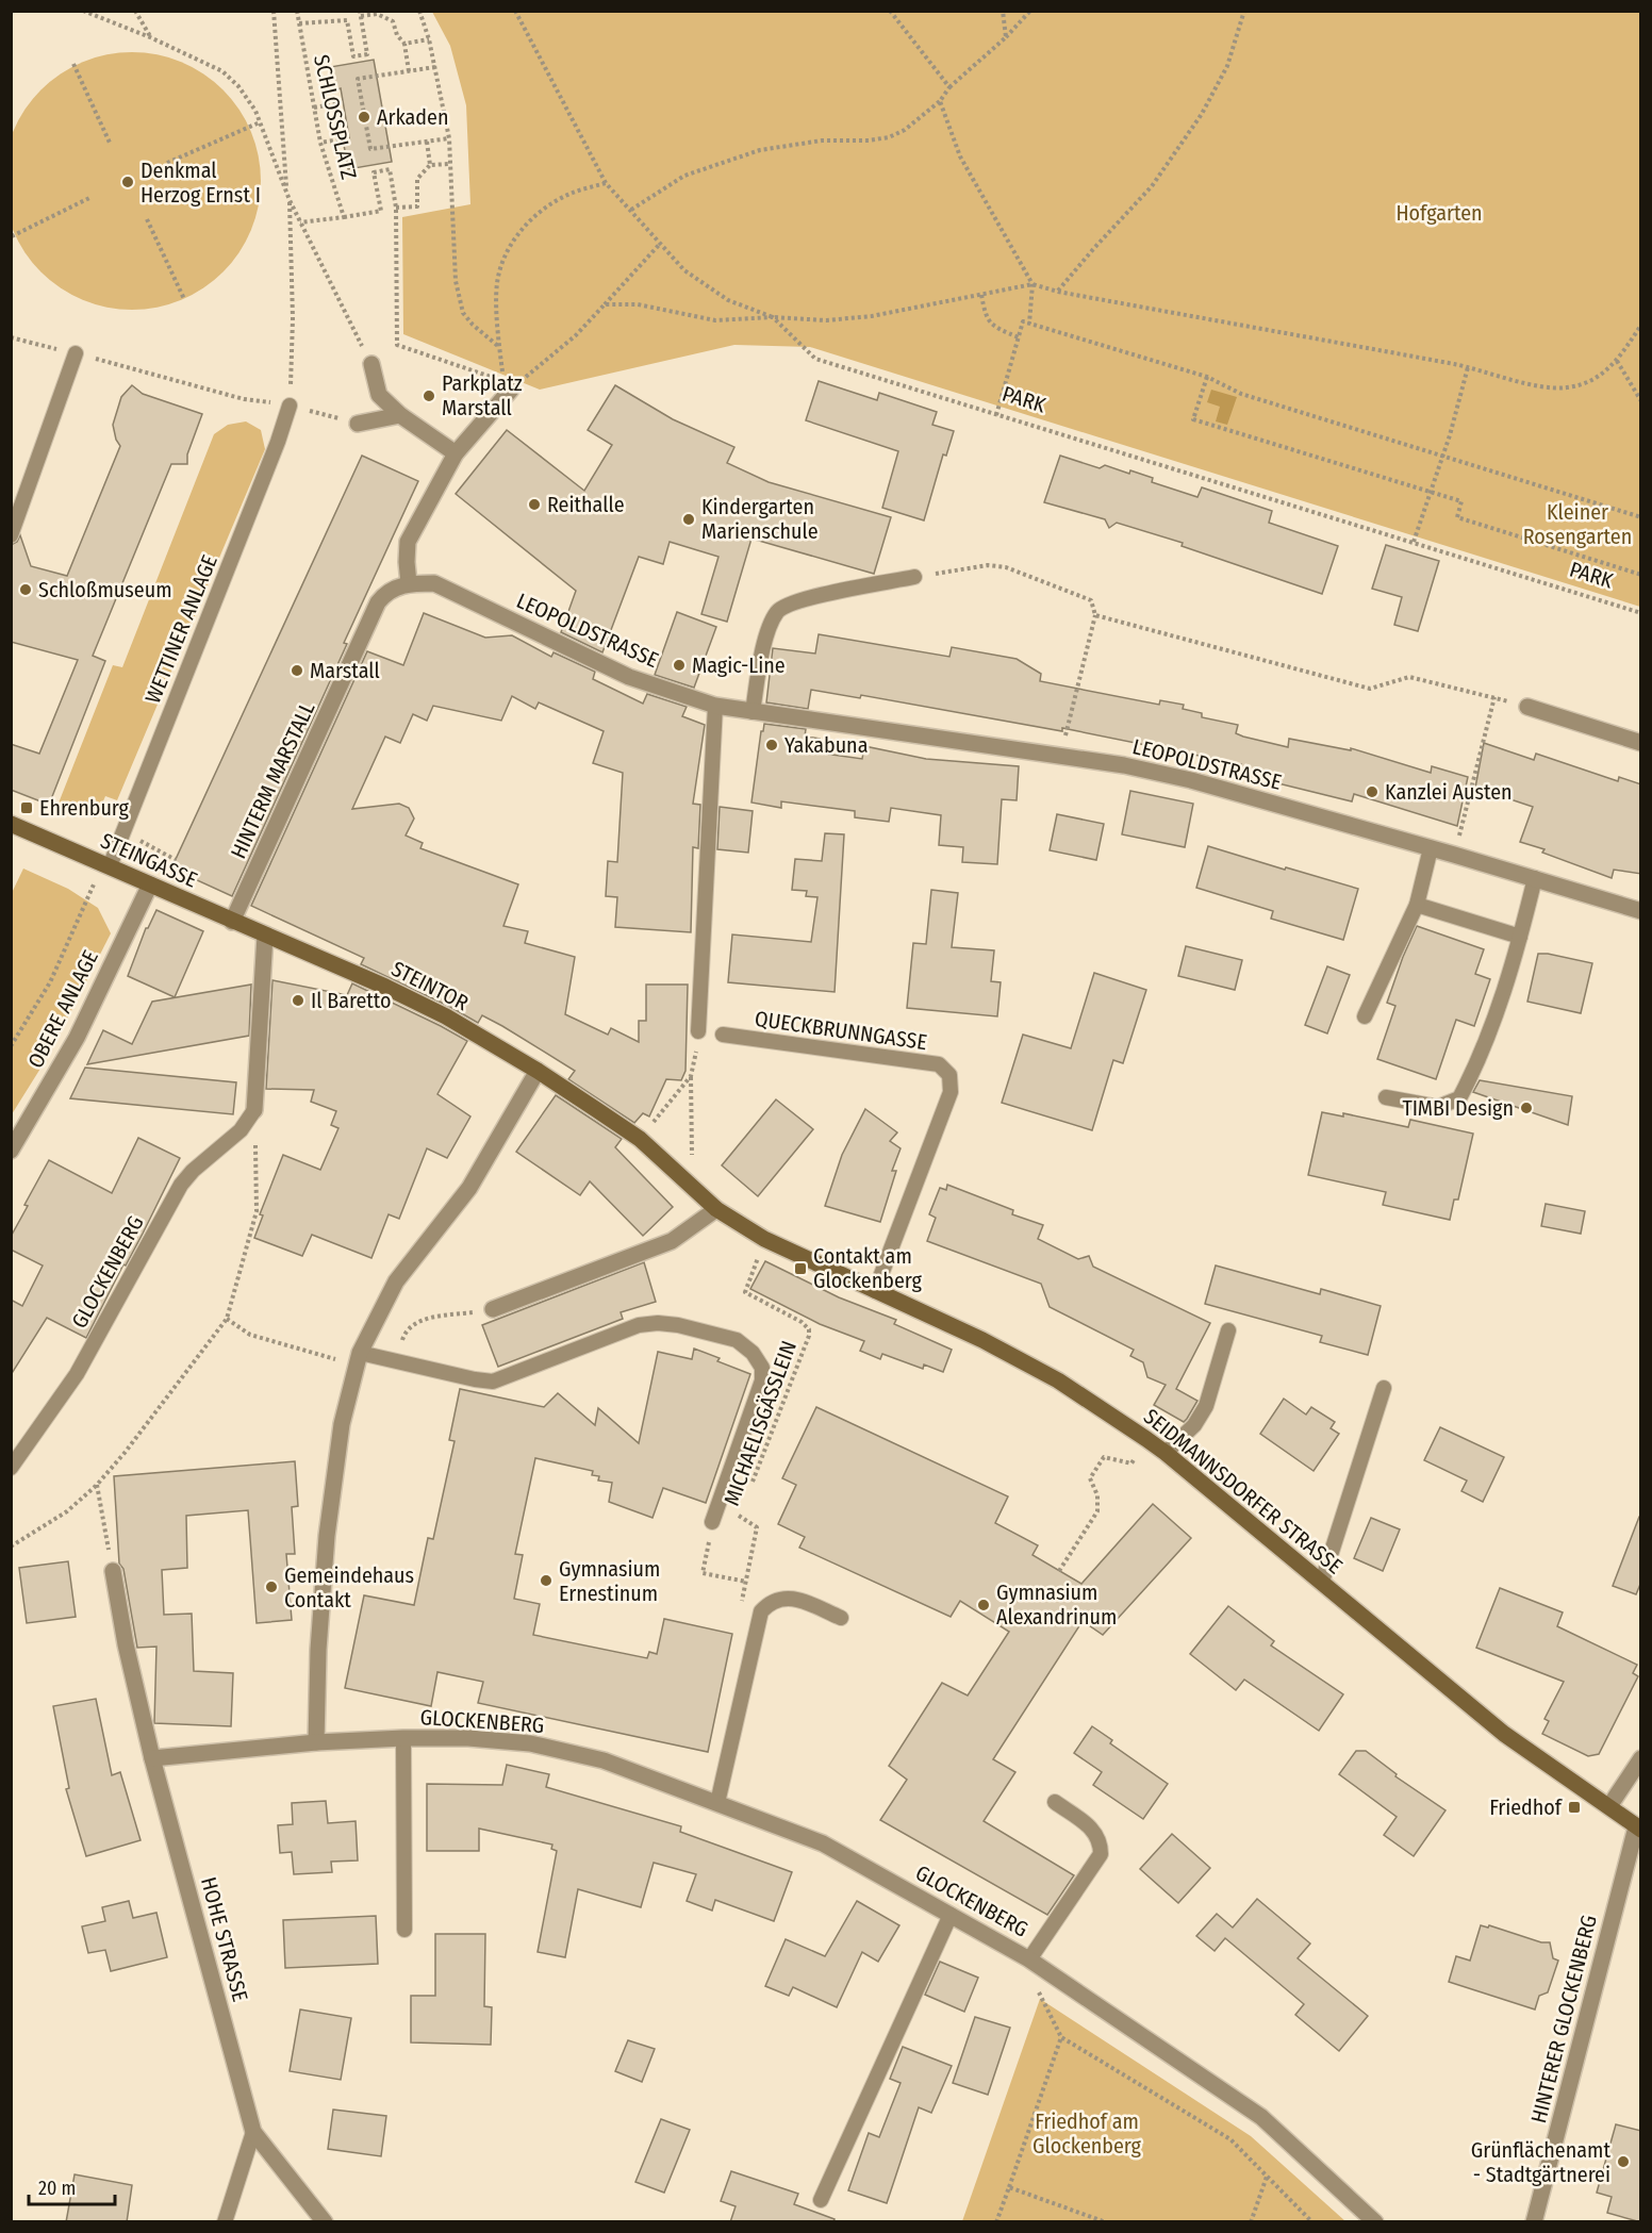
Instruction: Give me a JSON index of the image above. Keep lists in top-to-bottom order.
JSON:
{
  "streets": {
    "street": [
      "LEOPOLDSTRASSE",
      "HINTERM MARSTALL",
      "STEINGASSE",
      "STEINTOR",
      "OBERE ANLAGE",
      "GLOCKENBERG",
      "SEIDMANNSDORFER STRASSE",
      "HOHE STRASSE",
      "HINTERER GLOCKENBERG"
    ],
    "lane": ["WETTINER ANLAGE", "QUECKBRUNNGASSE"],
    "path": ["SCHLOSSPLATZ", "PARK", "MICHAELISGÄSSLEIN"]
  },
  "crossings": [
    ["WETTINER ANLAGE", "STEINGASSE"],
    ["LEOPOLDSTRASSE", "HINTERM MARSTALL"],
    ["HINTERM MARSTALL", "STEINGASSE"],
    ["HINTERM MARSTALL", "STEINTOR"],
    ["STEINGASSE", "STEINTOR"],
    ["STEINGASSE", "OBERE ANLAGE"],
    ["STEINTOR", "SEIDMANNSDORFER STRASSE"],
    ["QUECKBRUNNGASSE", "SEIDMANNSDORFER STRASSE"],
    ["GLOCKENBERG", "HOHE STRASSE"],
    ["MICHAELISGÄSSLEIN", "SEIDMANNSDORFER STRASSE"],
    ["SEIDMANNSDORFER STRASSE", "HINTERER GLOCKENBERG"]
  ],
  "parks": ["Hofgarten", "Kleiner Rosengarten", "Friedhof am Glockenberg"],
  "places": {
    "other": [
      "Arkaden",
      "Denkmal Herzog Ernst I",
      "Parkplatz Marstall",
      "Reithalle",
      "Kindergarten Marienschule",
      "Schloßmuseum",
      "Magic-Line",
      "Marstall",
      "Yakabuna",
      "Kanzlei Austen",
      "Il Baretto",
      "TIMBI Design",
      "Gymnasium Ernestinum",
      "Gemeindehaus Contakt",
      "Gymnasium Alexandrinum",
      "Grünflächenamt - Stadtgärtnerei"
    ],
    "transit": ["Ehrenburg", "Contakt am Glockenberg", "Friedhof"]
  },
  "scale_bar": "20 m"
}
